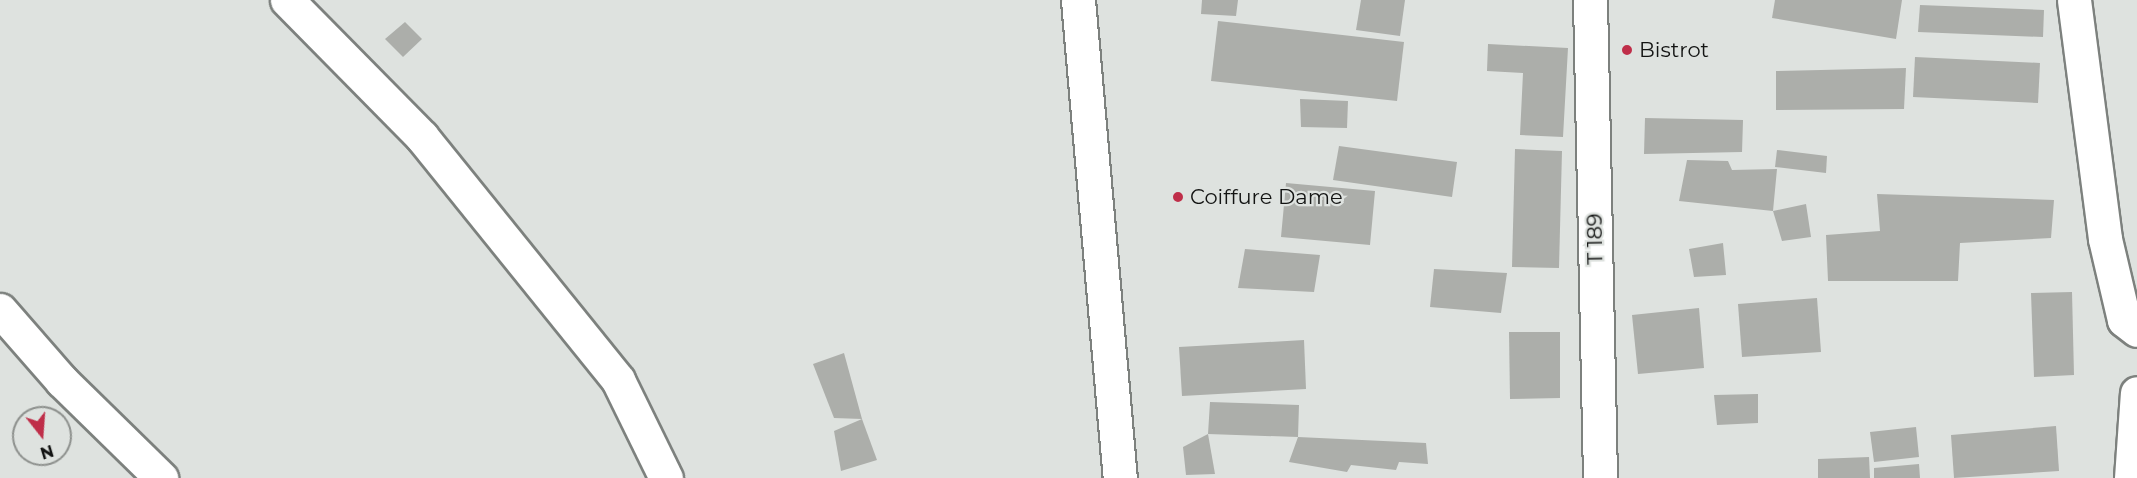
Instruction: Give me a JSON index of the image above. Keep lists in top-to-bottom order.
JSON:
{
  "streets": {
    "street": ["T 189"]
  },
  "places": ["Bistrot", "Coiffure Dame"],
  "north": "bottom"
}
